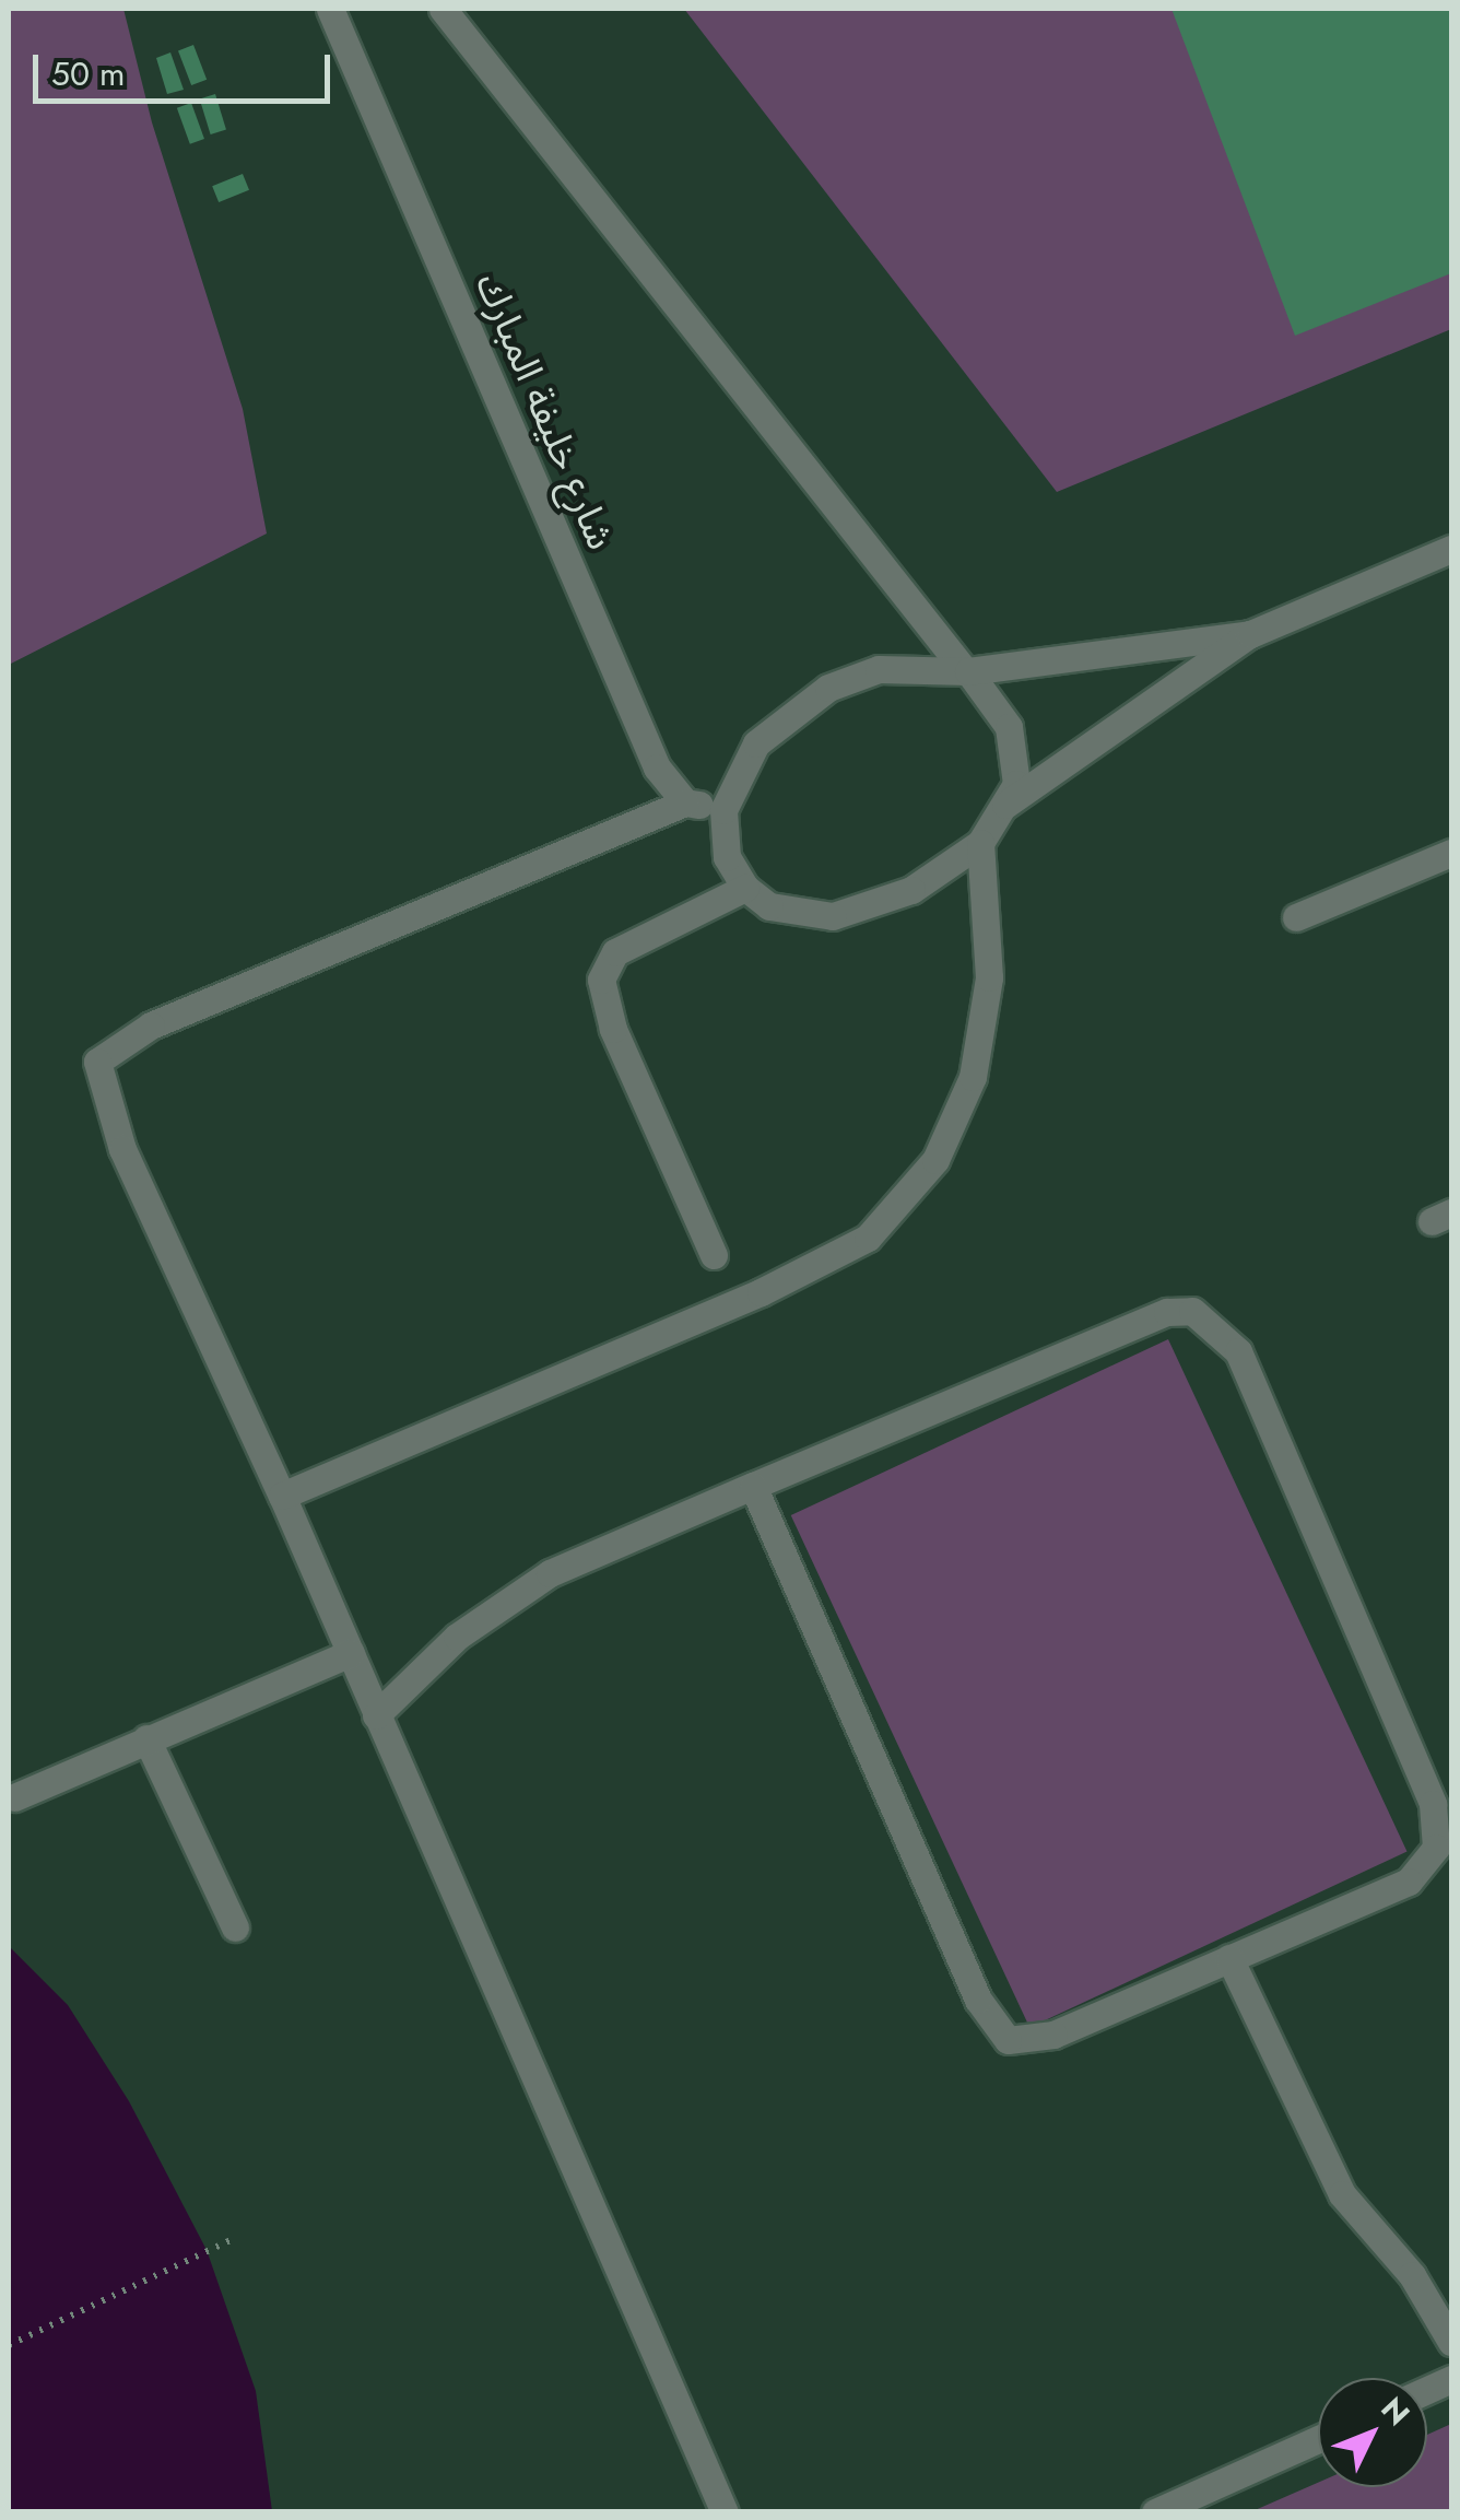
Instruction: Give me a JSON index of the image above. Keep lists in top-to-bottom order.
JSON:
{
  "streets": {
    "street": ["شارع خليفة المبارك"]
  },
  "scale_bar": "50 m",
  "north": "top right"
}
